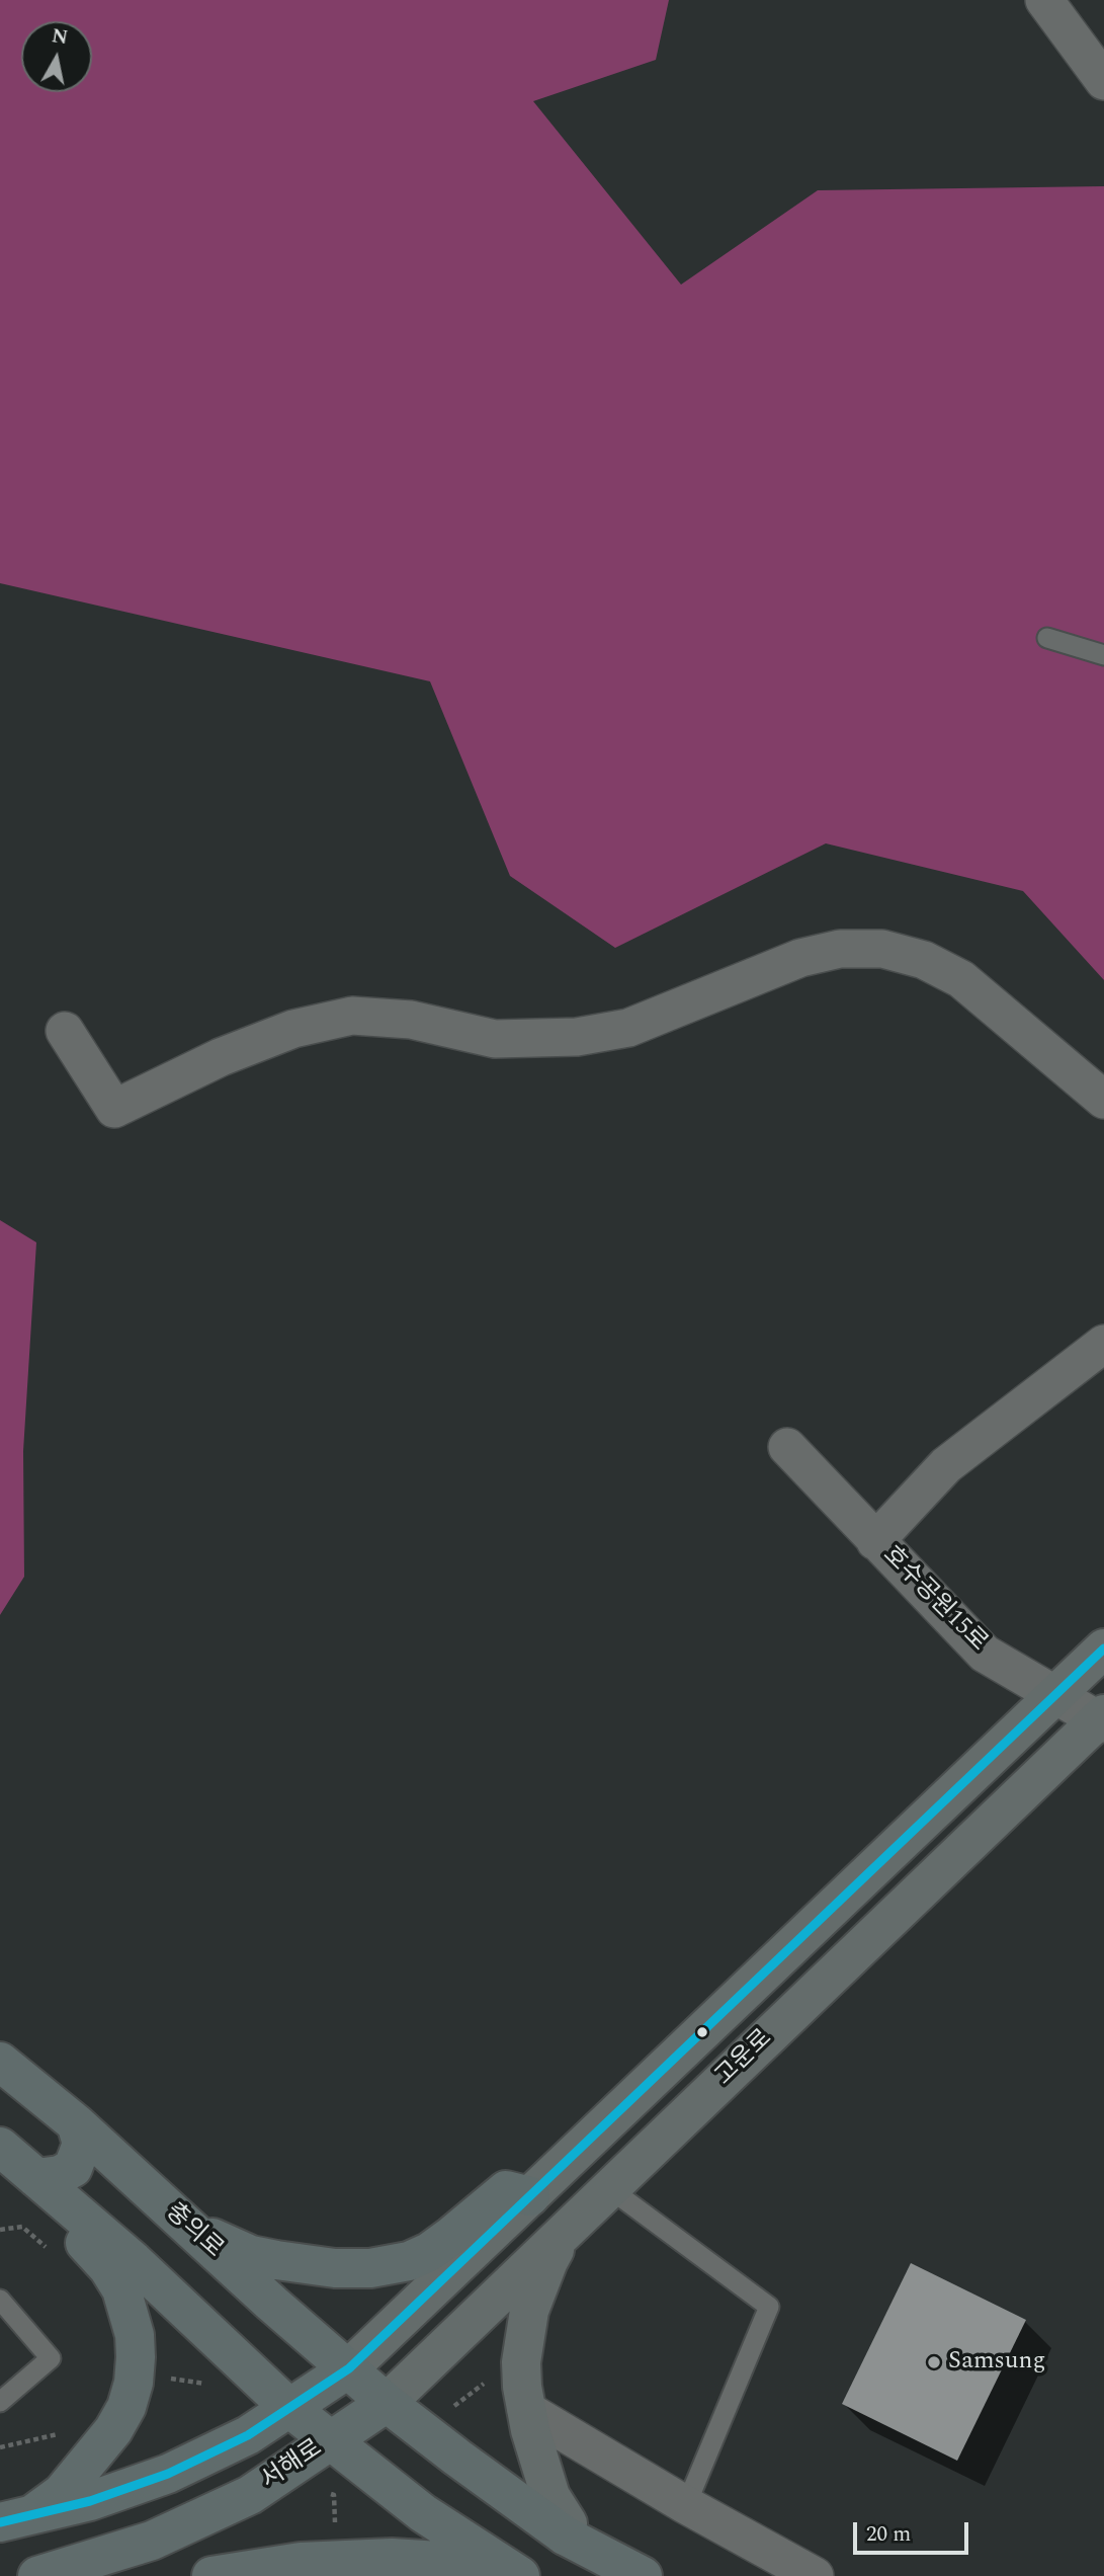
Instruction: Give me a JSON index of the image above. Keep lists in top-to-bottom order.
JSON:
{
  "streets": {
    "main road": ["고운로", "충의로", "서해로"],
    "street": ["호수공원15로"]
  },
  "crossings": [
    ["호수공원15로", "고운로"],
    ["고운로", "충의로"],
    ["고운로", "서해로"],
    ["충의로", "서해로"]
  ],
  "places": ["Samsung"],
  "scale_bar": "20 m",
  "north": "top"
}
